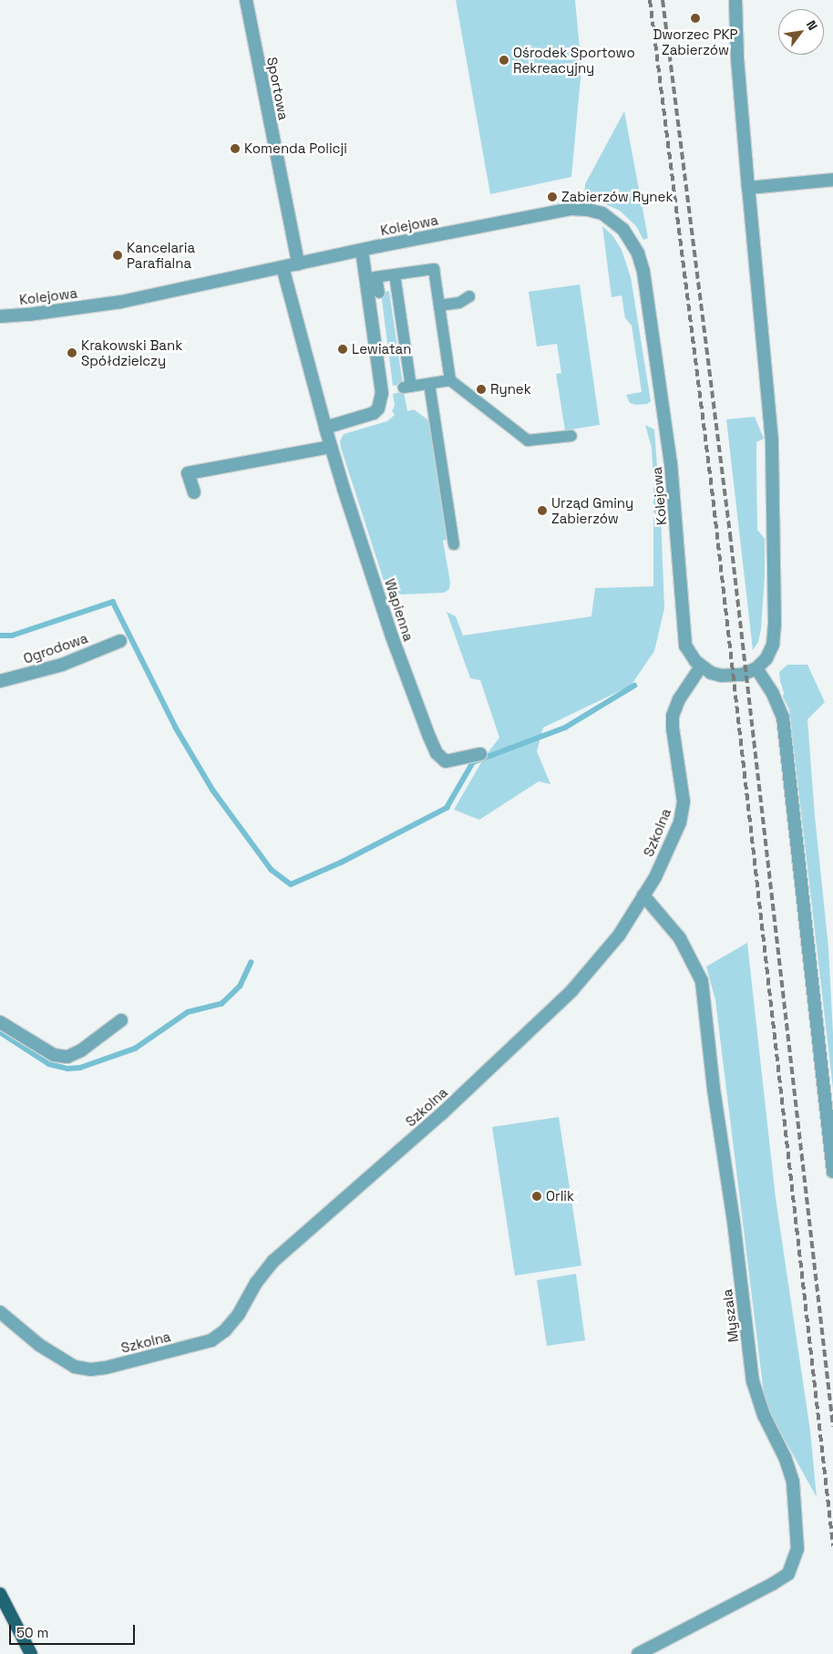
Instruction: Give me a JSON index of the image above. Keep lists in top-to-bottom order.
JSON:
{
  "streets": {
    "street": [
      "Sportowa",
      "Kolejowa",
      "Wapienna",
      "Ogrodowa",
      "Szkolna",
      "Myszala"
    ]
  },
  "crossings": [
    ["Sportowa", "Kolejowa"],
    ["Kolejowa", "Wapienna"],
    ["Kolejowa", "Szkolna"],
    ["Szkolna", "Myszala"]
  ],
  "places": [
    "Dworzec PKP Zabierzów",
    "Ośrodek Sportowo Rekreacyjny",
    "Komenda Policji",
    "Zabierzów Rynek",
    "Kancelaria Parafialna",
    "Lewiatan",
    "Krakowski Bank Spółdzielczy",
    "Rynek",
    "Urząd Gminy Zabierzów",
    "Orlik"
  ],
  "scale_bar": "50 m",
  "north": "top right"
}
